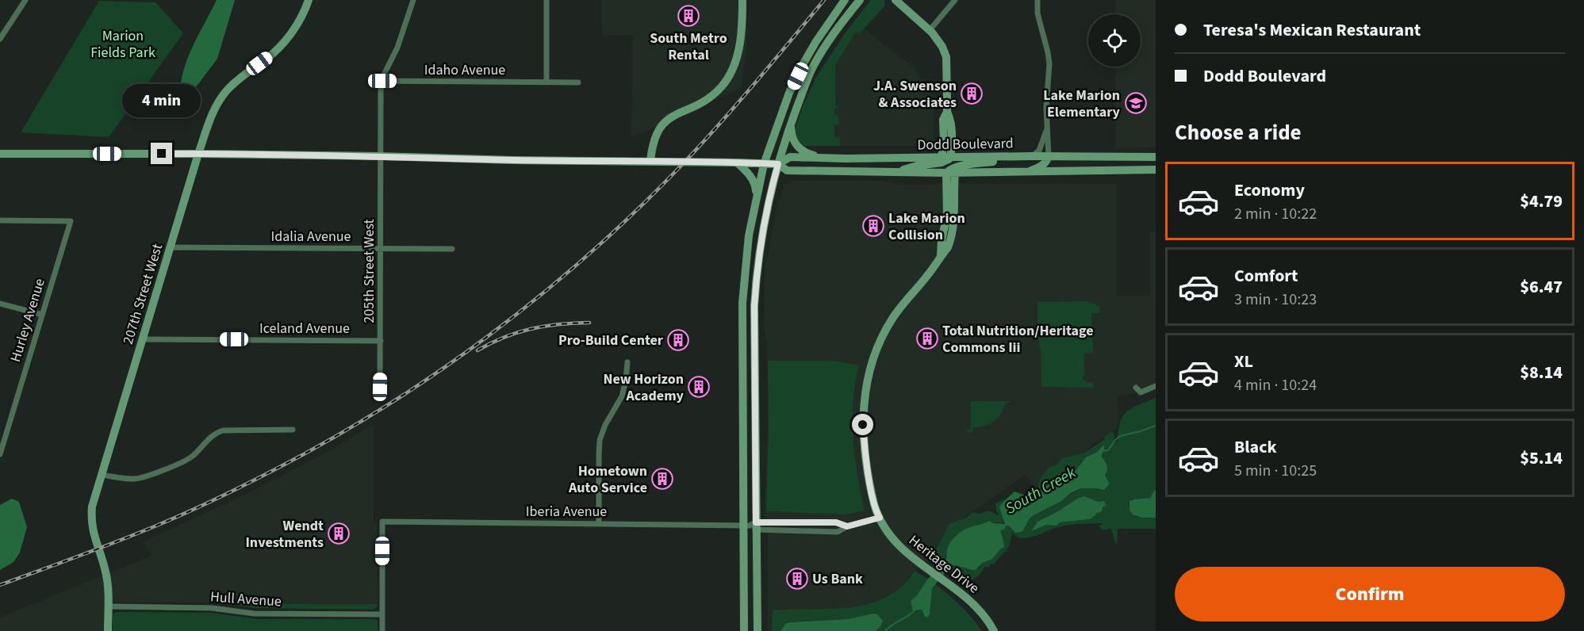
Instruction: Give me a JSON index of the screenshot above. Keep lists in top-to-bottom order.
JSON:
{
  "streets": {
    "main road": ["Dodd Boulevard", "207th Street West", "Heritage Drive"],
    "street": [
      "Idaho Avenue",
      "Idalia Avenue",
      "205th Street West",
      "Hurley Avenue",
      "Iceland Avenue",
      "Iberia Avenue",
      "Hull Avenue"
    ]
  },
  "crossings": [
    ["Idaho Avenue", "205th Street West"],
    ["Dodd Boulevard", "205th Street West"],
    ["Dodd Boulevard", "207th Street West"],
    ["Dodd Boulevard", "Heritage Drive"],
    ["Idalia Avenue", "205th Street West"],
    ["Idalia Avenue", "207th Street West"],
    ["205th Street West", "Iceland Avenue"],
    ["207th Street West", "Iceland Avenue"],
    ["207th Street West", "Hull Avenue"],
    ["Iberia Avenue", "Heritage Drive"],
    ["Iberia Avenue", "Hull Avenue"]
  ],
  "water": ["South Creek"],
  "parks": ["Marion Fields Park"],
  "places": {
    "building": [
      "South Metro Rental",
      "J.A. Swenson & Associates",
      "Lake Marion Collision",
      "Total Nutrition/Heritage Commons Iii",
      "Pro-Build Center",
      "New Horizon Academy",
      "Hometown Auto Service",
      "Wendt Investments",
      "Us Bank"
    ],
    "school or university": ["Lake Marion Elementary"]
  },
  "page": {
    "banner": ["Teresa's Mexican Restaurant", "Dodd Boulevard"],
    "bubble": "4 min",
    "heading": "Choose a ride",
    "list": [
      {
        "name": "Economy",
        "note": "2 min · 10:22",
        "value": "$4.79"
      },
      {
        "name": "Comfort",
        "note": "3 min · 10:23",
        "value": "$6.47"
      },
      {
        "name": "XL",
        "note": "4 min · 10:24",
        "value": "$8.14"
      },
      {
        "name": "Black",
        "note": "5 min · 10:25",
        "value": "$5.14"
      }
    ],
    "buttons": "Confirm"
  }
}
